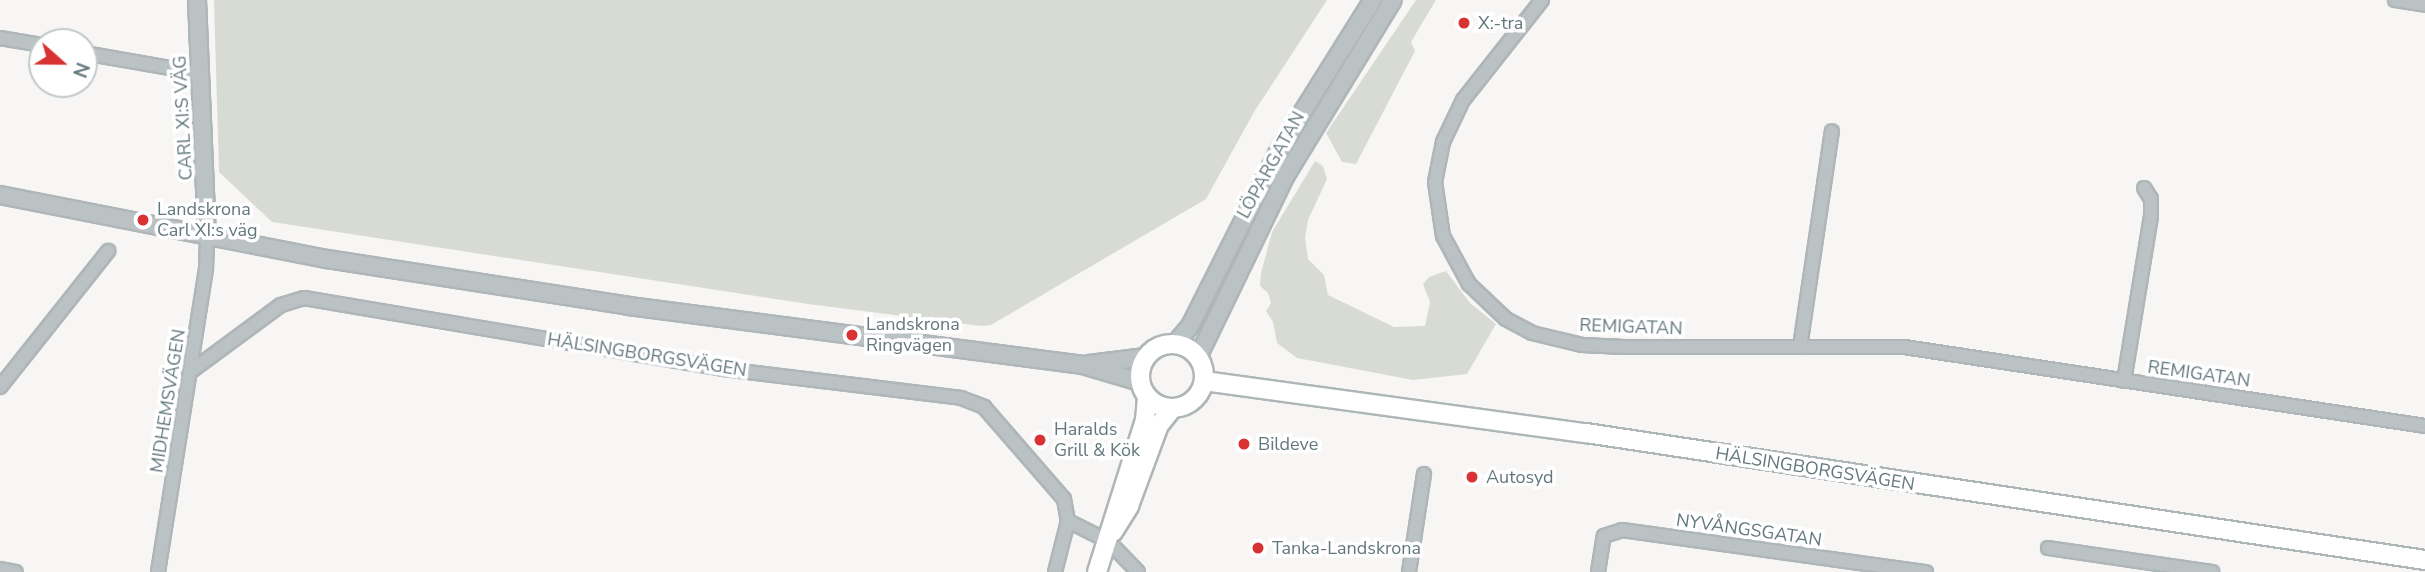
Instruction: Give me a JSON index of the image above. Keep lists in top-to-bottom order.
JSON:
{
  "streets": {
    "main road": ["HÄLSINGBORGSVÄGEN"],
    "street": [
      "CARL XI:S VÄG",
      "LÖPARGATAN",
      "REMIGATAN",
      "MIDHEMSVÄGEN",
      "NYVÅNGSGATAN"
    ]
  },
  "crossings": [
    ["CARL XI:S VÄG", "MIDHEMSVÄGEN"],
    ["LÖPARGATAN", "HÄLSINGBORGSVÄGEN"],
    ["HÄLSINGBORGSVÄGEN", "MIDHEMSVÄGEN"]
  ],
  "places": [
    "X:-tra",
    "Landskrona Carl XI:s väg",
    "Landskrona Ringvägen",
    "Haralds Grill & Kök",
    "Bildeve",
    "Autosyd",
    "Tanka-Landskrona"
  ],
  "north": "right"
}
